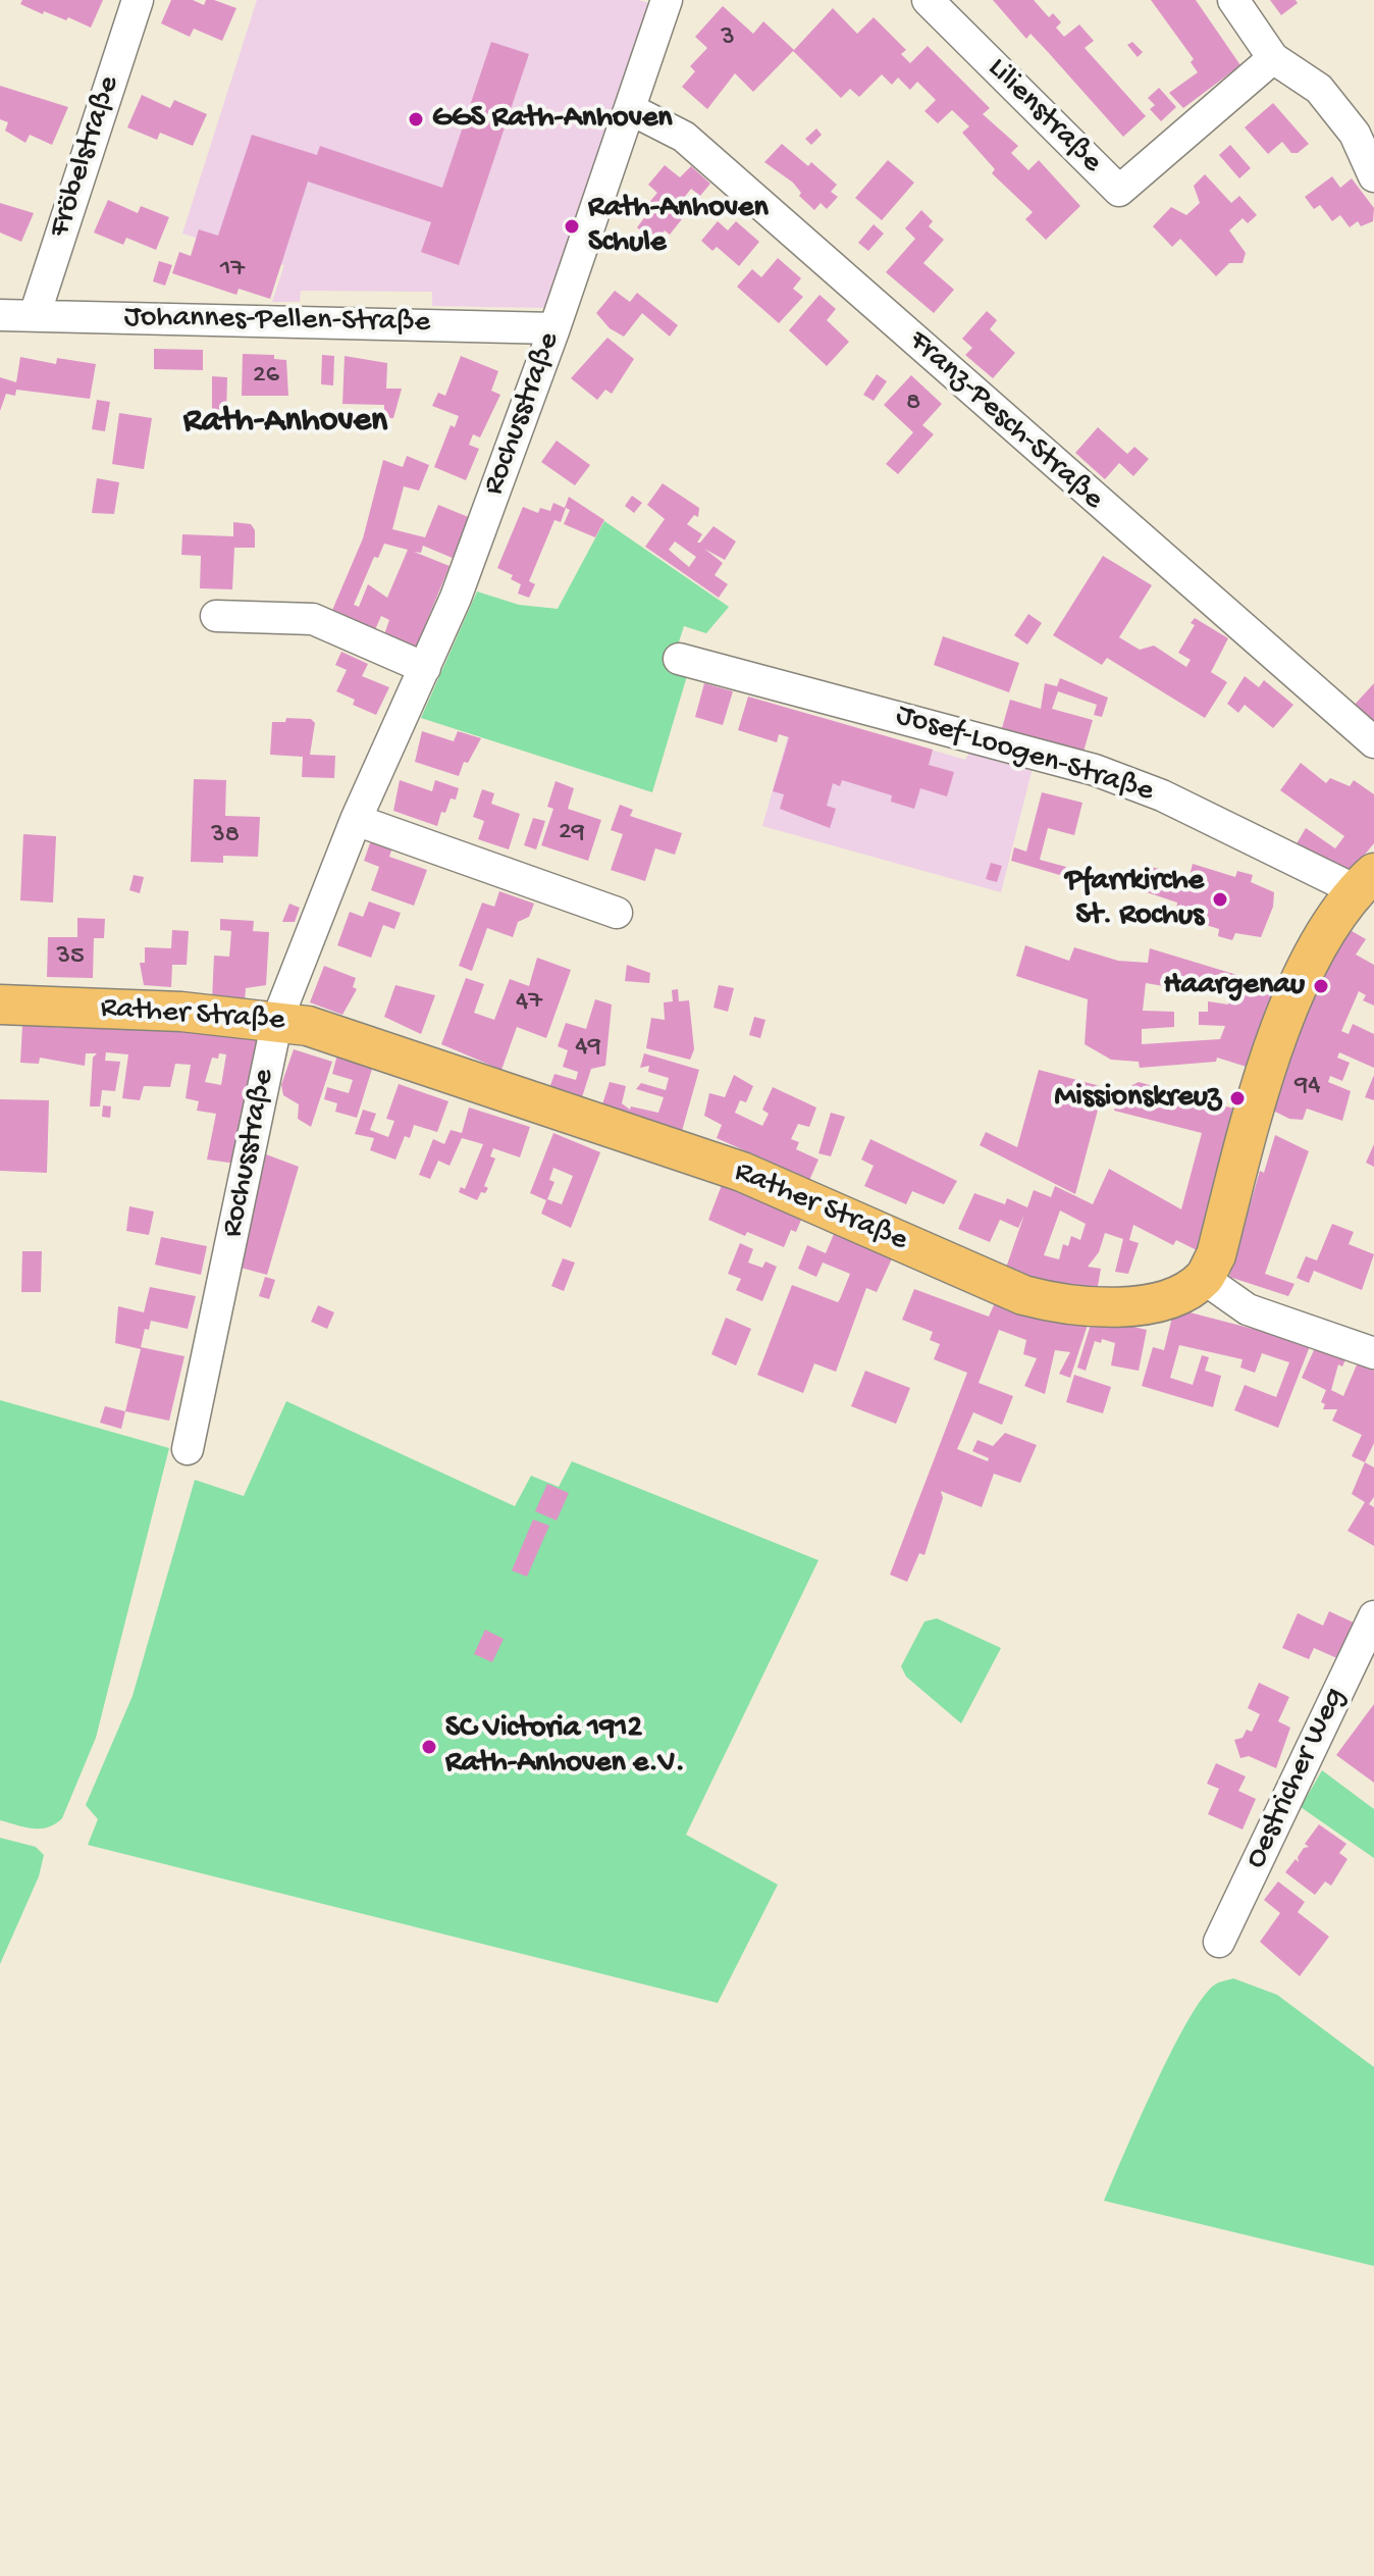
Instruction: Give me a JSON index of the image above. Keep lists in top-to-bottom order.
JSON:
{
  "streets": {
    "main road": ["Rather Straße"],
    "street": [
      "Lilienstraße",
      "Fröbelstraße",
      "Johannes-Pellen-Straße",
      "Rochusstraße",
      "Franz-Pesch-Straße",
      "Josef-Loogen-Straße",
      "Oestricher Weg"
    ]
  },
  "crossings": [
    ["Fröbelstraße", "Johannes-Pellen-Straße"],
    ["Johannes-Pellen-Straße", "Rochusstraße"],
    ["Rochusstraße", "Franz-Pesch-Straße"],
    ["Rochusstraße", "Rather Straße"]
  ],
  "districts": ["Rath-Anhoven"],
  "places": [
    "GGS Rath-Anhoven",
    "Rath-Anhoven Schule",
    "Pfarrkirche St. Rochus",
    "Haargenau",
    "Missionskreuz",
    "SC Victoria 1912 Rath-Anhoven e.V."
  ],
  "house_numbers": [
    "3",
    "17",
    "26",
    "8",
    "29",
    "38",
    "35",
    "47",
    "49",
    "94"
  ]
}
